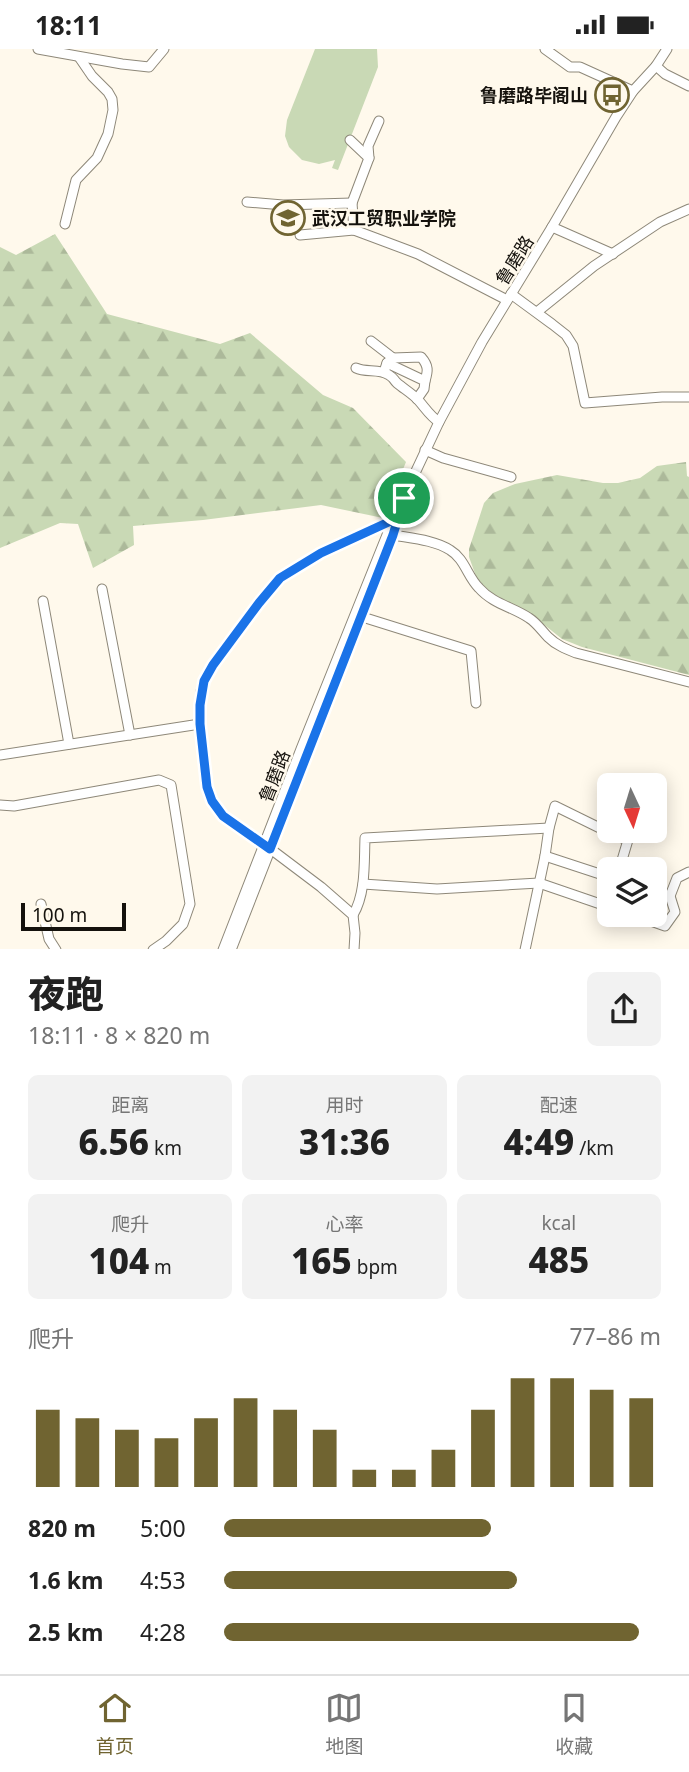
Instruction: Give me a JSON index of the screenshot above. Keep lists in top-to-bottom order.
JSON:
{
  "streets": {
    "street": ["鲁磨路"]
  },
  "places": {
    "bus stop": ["鲁磨路毕阁山"],
    "school or university": ["武汉工贸职业学院"]
  },
  "scale_bar": "100 m",
  "north": "bottom",
  "page": {
    "status": "18:11",
    "scale": "100 m",
    "heading": ["夜跑", "18:11 · 8 × 820 m"],
    "stats": [
      ["距离", "6.56 km"],
      ["用时", "31:36"],
      ["配速", "4:49 /km"],
      ["爬升", "104 m"],
      ["心率", "165 bpm"],
      ["kcal", "485"]
    ],
    "chart": ["爬升", "77–86 m"],
    "list": [
      {
        "name": "820 m",
        "note": "5:00"
      },
      {
        "name": "1.6 km",
        "note": "4:53"
      },
      {
        "name": "2.5 km",
        "note": "4:28"
      }
    ],
    "tabs": ["首页", "地图", "收藏"]
  }
}
